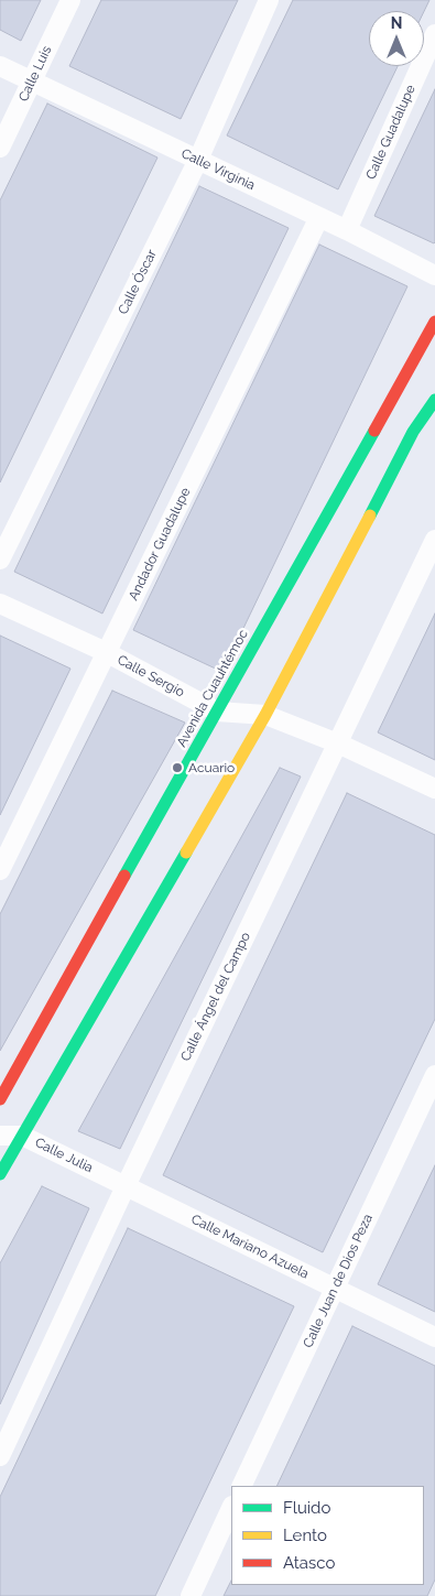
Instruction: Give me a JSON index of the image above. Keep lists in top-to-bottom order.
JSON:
{
  "streets": {
    "street": [
      "Calle Luis",
      "Calle Guadalupe",
      "Calle Virginia",
      "Calle Óscar",
      "Andador Guadalupe",
      "Calle Sergio",
      "Avenida Cuauhtémoc",
      "Calle Ángel del Campo",
      "Calle Julia",
      "Calle Mariano Azuela",
      "Calle Juan de Dios Peza"
    ]
  },
  "crossings": [
    ["Calle Luis", "Calle Virginia"],
    ["Calle Guadalupe", "Calle Virginia"],
    ["Calle Virginia", "Calle Óscar"],
    ["Calle Virginia", "Andador Guadalupe"],
    ["Andador Guadalupe", "Calle Sergio"],
    ["Calle Sergio", "Avenida Cuauhtémoc"],
    ["Calle Sergio", "Calle Ángel del Campo"],
    ["Calle Ángel del Campo", "Calle Julia"],
    ["Calle Ángel del Campo", "Calle Mariano Azuela"],
    ["Calle Julia", "Calle Mariano Azuela"],
    ["Calle Mariano Azuela", "Calle Juan de Dios Peza"]
  ],
  "places": ["Acuario"],
  "legend": ["Fluido", "Lento", "Atasco"],
  "north": "top"
}
